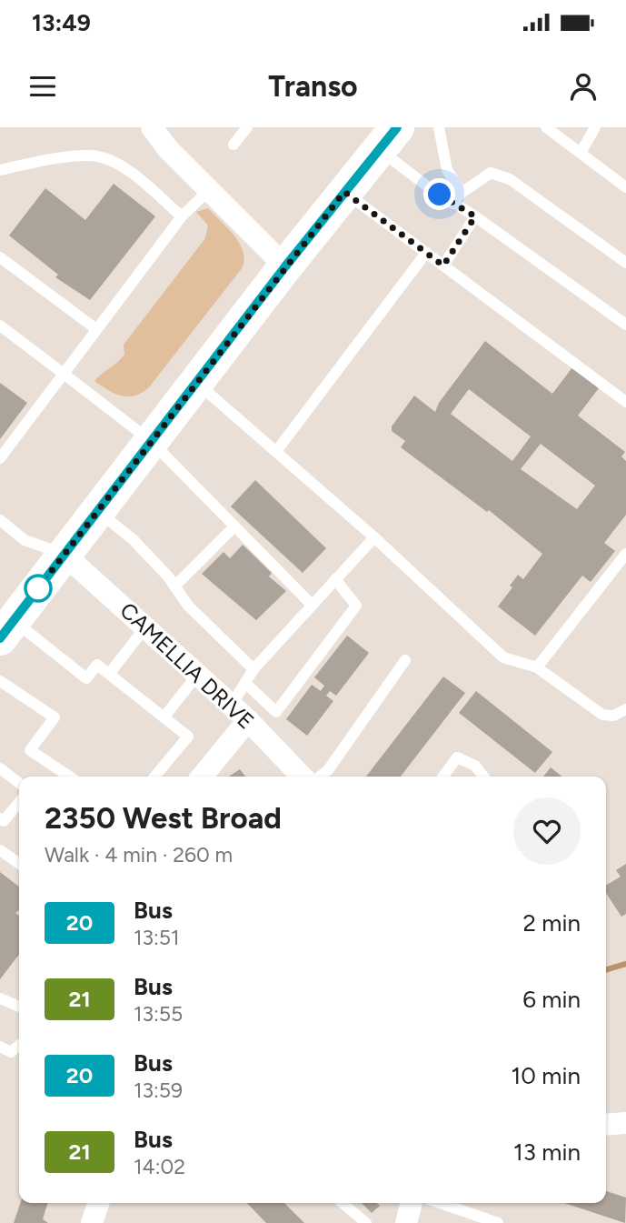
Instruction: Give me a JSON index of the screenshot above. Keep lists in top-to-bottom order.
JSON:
{
  "streets": {
    "street": ["CAMELLIA DRIVE"]
  },
  "lines": ["bus line 20"],
  "page": {
    "status": "13:49",
    "header": "Transo",
    "heading": ["2350 West Broad", "Walk · 4 min · 260 m"],
    "list": [
      {
        "mark": "20",
        "name": "Bus",
        "note": "13:51",
        "value": "2 min"
      },
      {
        "mark": "21",
        "name": "Bus",
        "note": "13:55",
        "value": "6 min"
      },
      {
        "mark": "20",
        "name": "Bus",
        "note": "13:59",
        "value": "10 min"
      },
      {
        "mark": "21",
        "name": "Bus",
        "note": "14:02",
        "value": "13 min"
      }
    ]
  }
}
